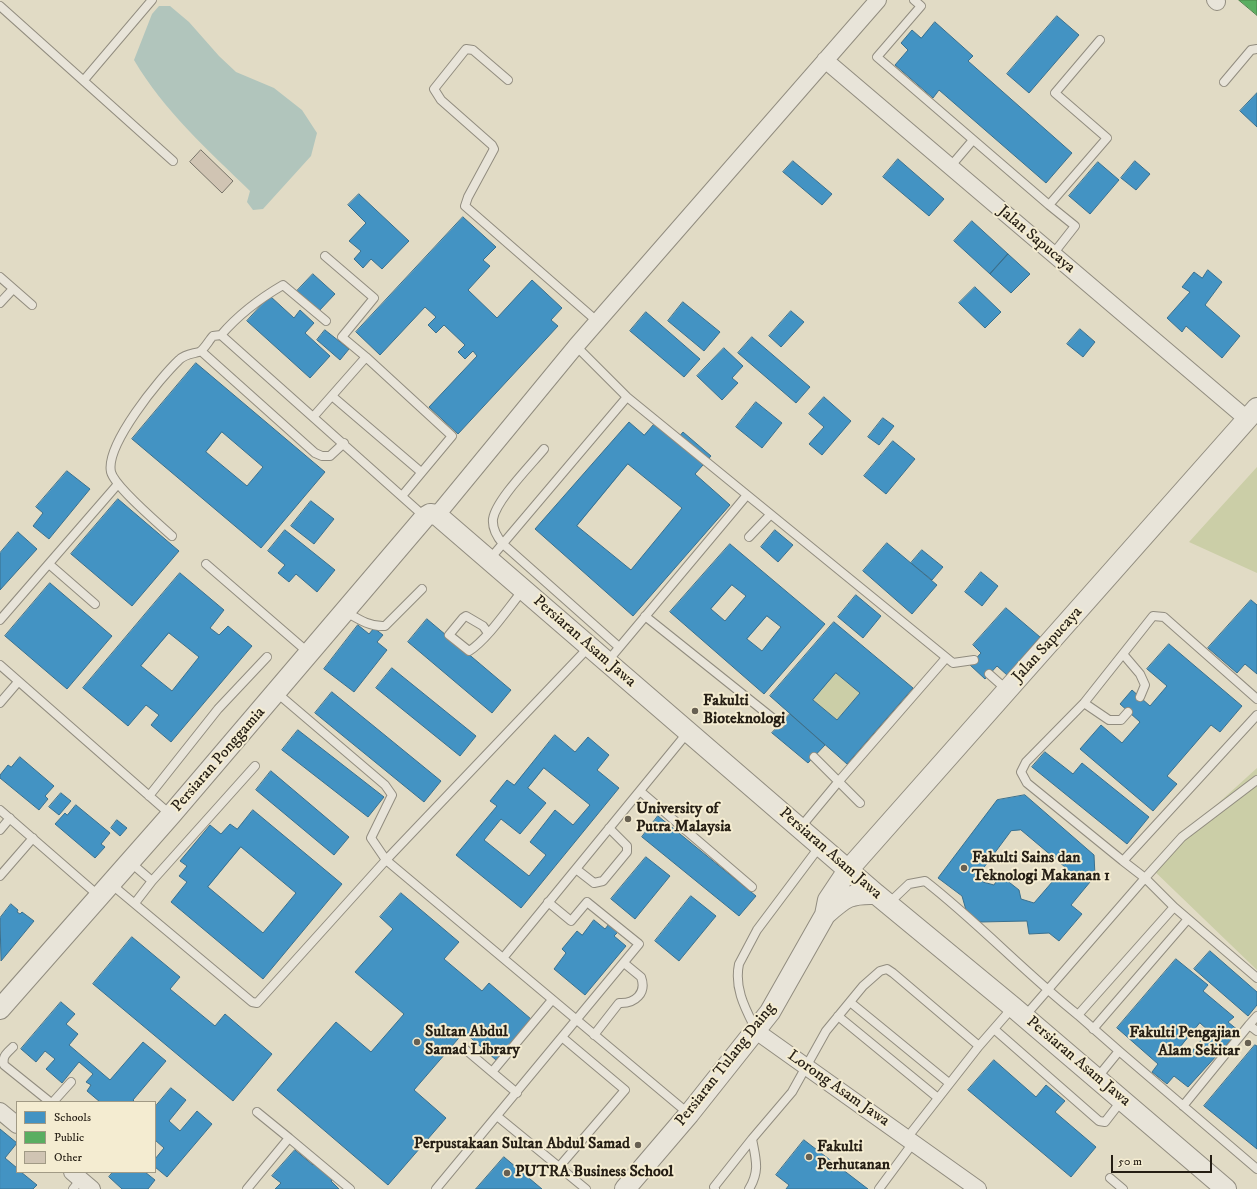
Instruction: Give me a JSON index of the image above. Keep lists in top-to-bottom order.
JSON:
{
  "streets": {
    "street": [
      "Jalan Sapucaya",
      "Persiaran Asam Jawa",
      "Persiaran Ponggamia",
      "Persiaran Tulang Daing",
      "Lorong Asam Jawa"
    ]
  },
  "crossings": [
    ["Jalan Sapucaya", "Persiaran Asam Jawa"],
    ["Jalan Sapucaya", "Persiaran Tulang Daing"],
    ["Persiaran Asam Jawa", "Persiaran Ponggamia"],
    ["Persiaran Asam Jawa", "Persiaran Tulang Daing"],
    ["Persiaran Tulang Daing", "Lorong Asam Jawa"]
  ],
  "places": [
    "Fakulti Bioteknologi",
    "University of Putra Malaysia",
    "Fakulti Sains dan Teknologi Makanan 1",
    "Sultan Abdul Samad Library",
    "Fakulti Pengajian Alam Sekitar",
    "Perpustakaan Sultan Abdul Samad",
    "Fakulti Perhutanan",
    "PUTRA Business School"
  ],
  "legend": ["Schools", "Public", "Other"],
  "scale_bar": "50 m"
}
